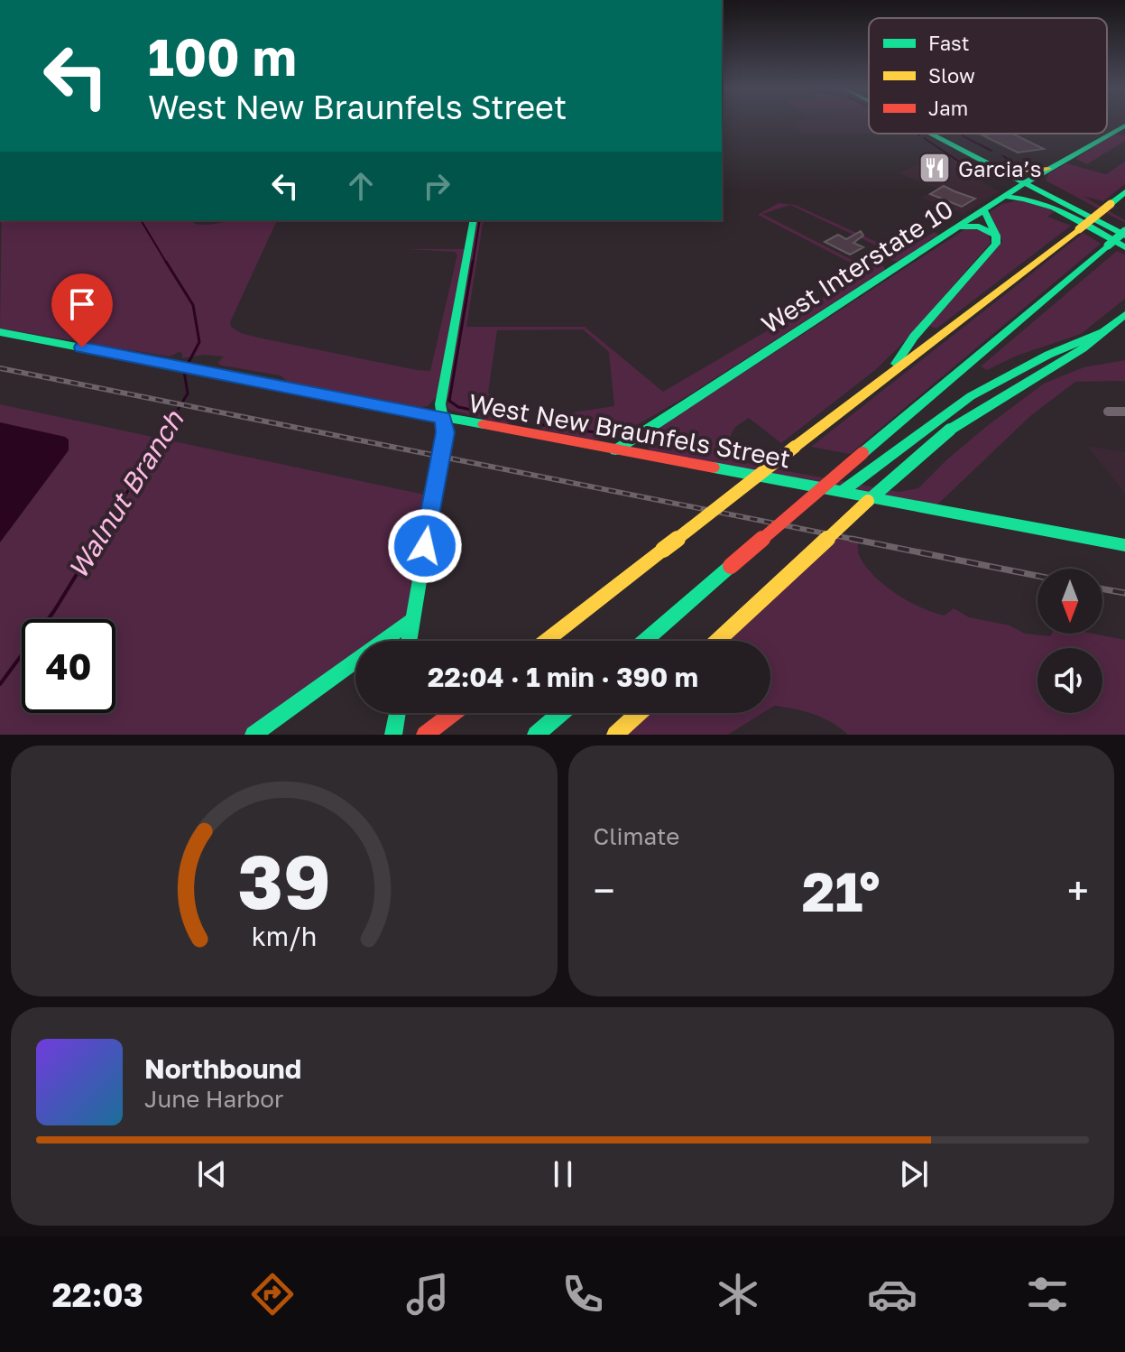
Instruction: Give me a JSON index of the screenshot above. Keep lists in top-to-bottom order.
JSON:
{
  "streets": {
    "main road": ["West Interstate 10", "West New Braunfels Street"]
  },
  "crossings": [
    ["West Interstate 10", "West New Braunfels Street"]
  ],
  "water": ["Walnut Branch"],
  "places": {
    "restaurant": ["Garcia’s"]
  },
  "legend": ["Fast", "Slow", "Jam"],
  "north": "bottom",
  "page": {
    "turn": ["100 m", "West New Braunfels Street"],
    "limit": "40",
    "trip": "22:04 · 1 min · 390 m",
    "tile": "Climate",
    "heat": ["−", "21°", "+"],
    "song": ["Northbound", "June Harbor"],
    "tabs": "22:03",
    "gauge": ["39", "km/h"]
  }
}
